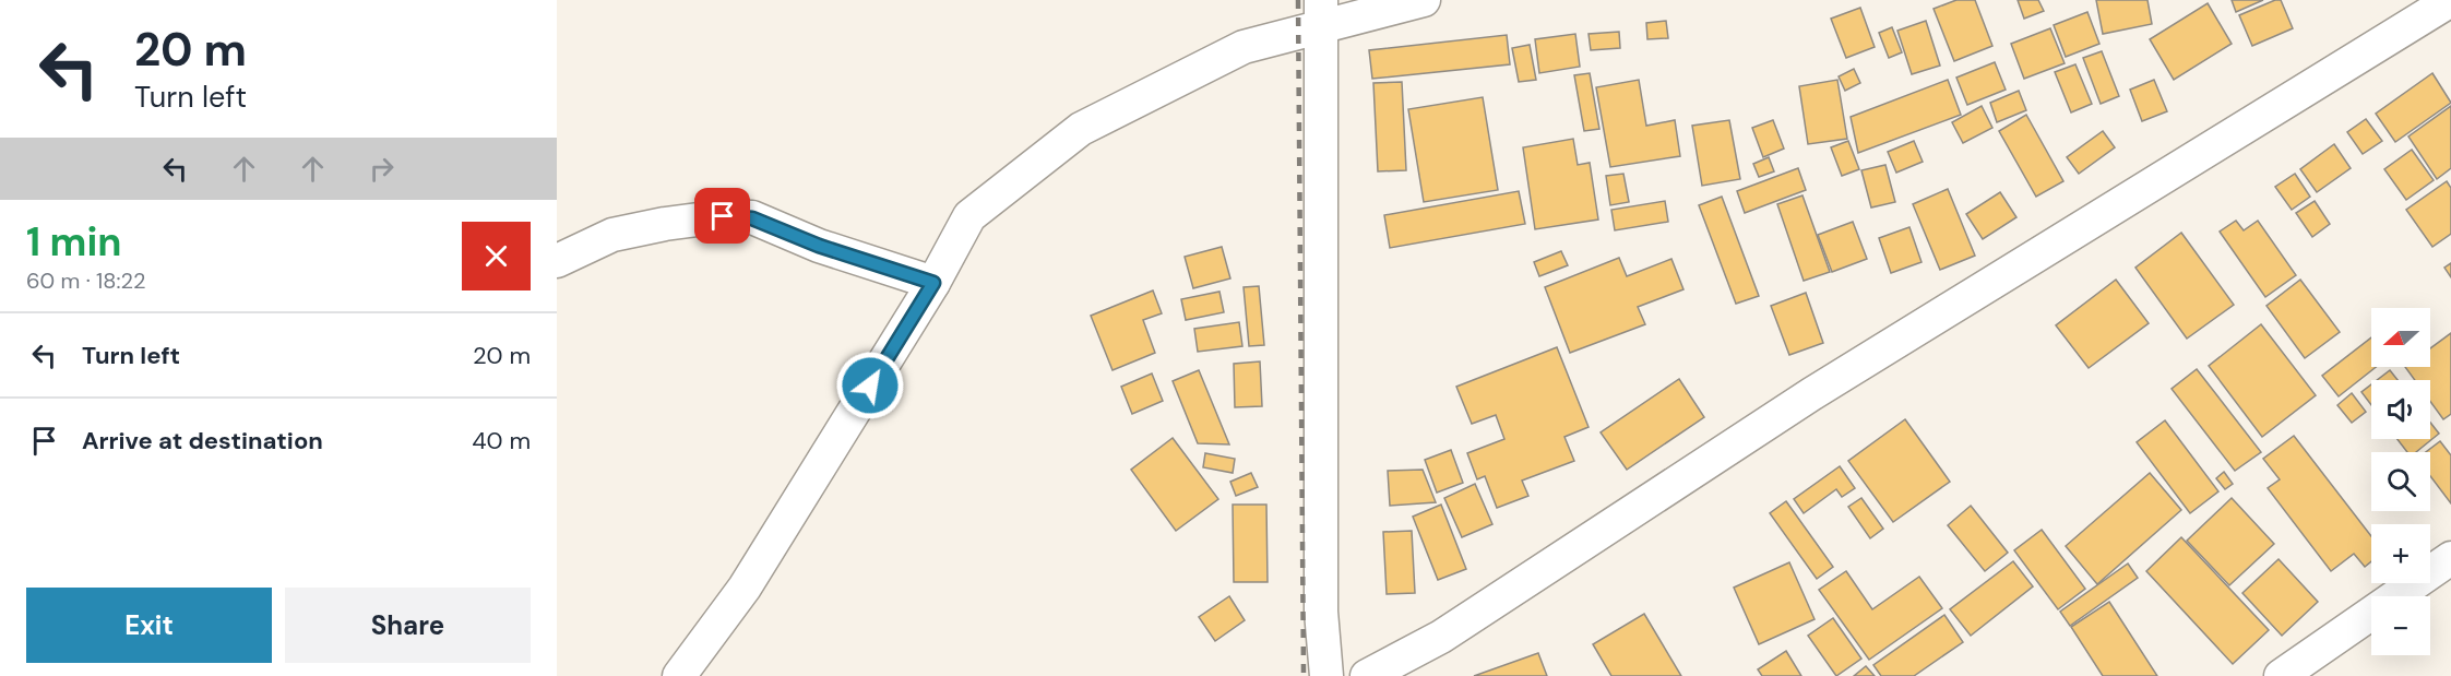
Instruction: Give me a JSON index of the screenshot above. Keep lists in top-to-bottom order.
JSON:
{
  "north": "left",
  "page": {
    "turn": ["20 m", "Turn left"],
    "heading": ["1 min", "60 m · 18:22"],
    "map_buttons": ["+", "−"],
    "list": [
      {
        "name": "Turn left",
        "value": "20 m"
      },
      {
        "name": "Arrive at destination",
        "value": "40 m"
      }
    ],
    "buttons": ["Exit", "Share"]
  }
}
